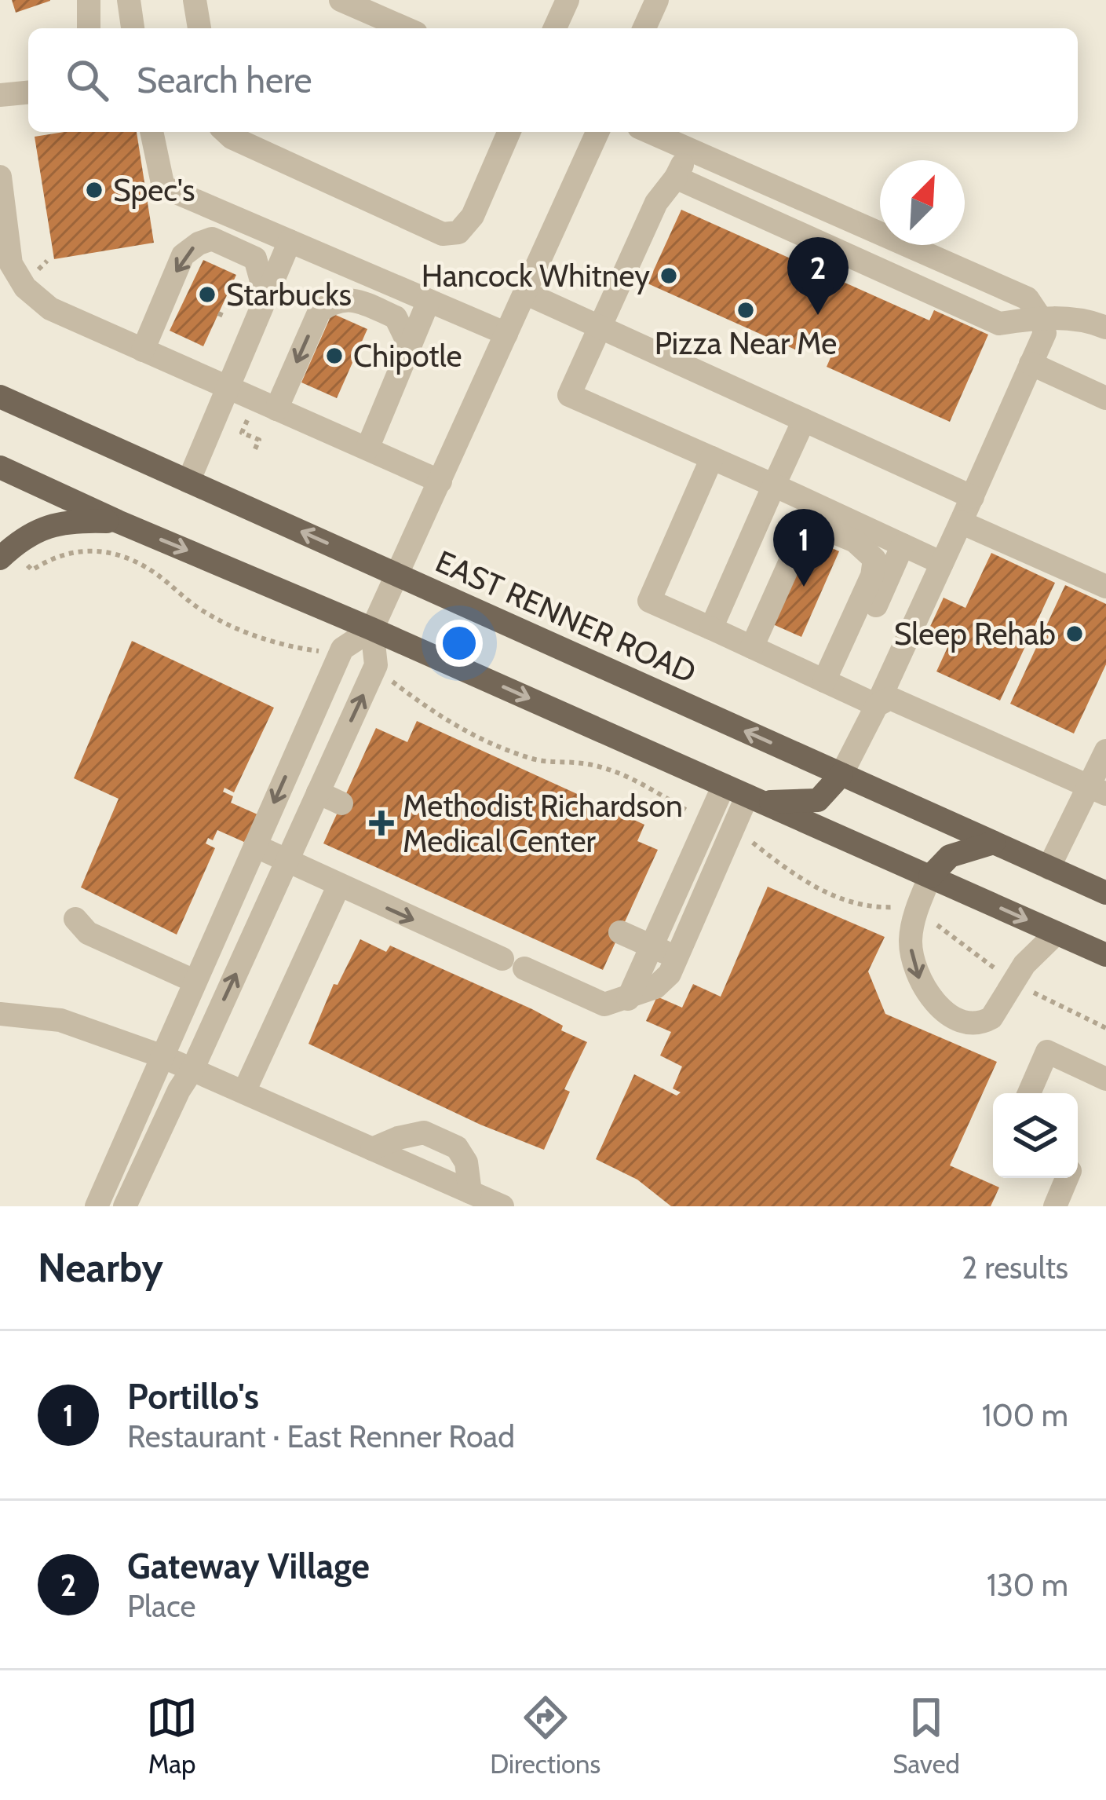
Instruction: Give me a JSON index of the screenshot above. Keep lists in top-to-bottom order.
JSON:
{
  "streets": {
    "main road": ["EAST RENNER ROAD"]
  },
  "places": {
    "other": [
      "Spec's",
      "Hancock Whitney",
      "Starbucks",
      "Pizza Near Me",
      "Chipotle",
      "Sleep Rehab"
    ],
    "health": ["Methodist Richardson Medical Center"]
  },
  "north": "top right",
  "page": {
    "search": "Search here",
    "pins": ["2", "1"],
    "heading": ["Nearby", "2 results"],
    "list": [
      {
        "mark": "1",
        "name": "Portillo's",
        "note": "Restaurant · East Renner Road",
        "value": "100 m"
      },
      {
        "mark": "2",
        "name": "Gateway Village",
        "note": "Place",
        "value": "130 m"
      }
    ],
    "nav": ["Map", "Directions", "Saved"]
  }
}
